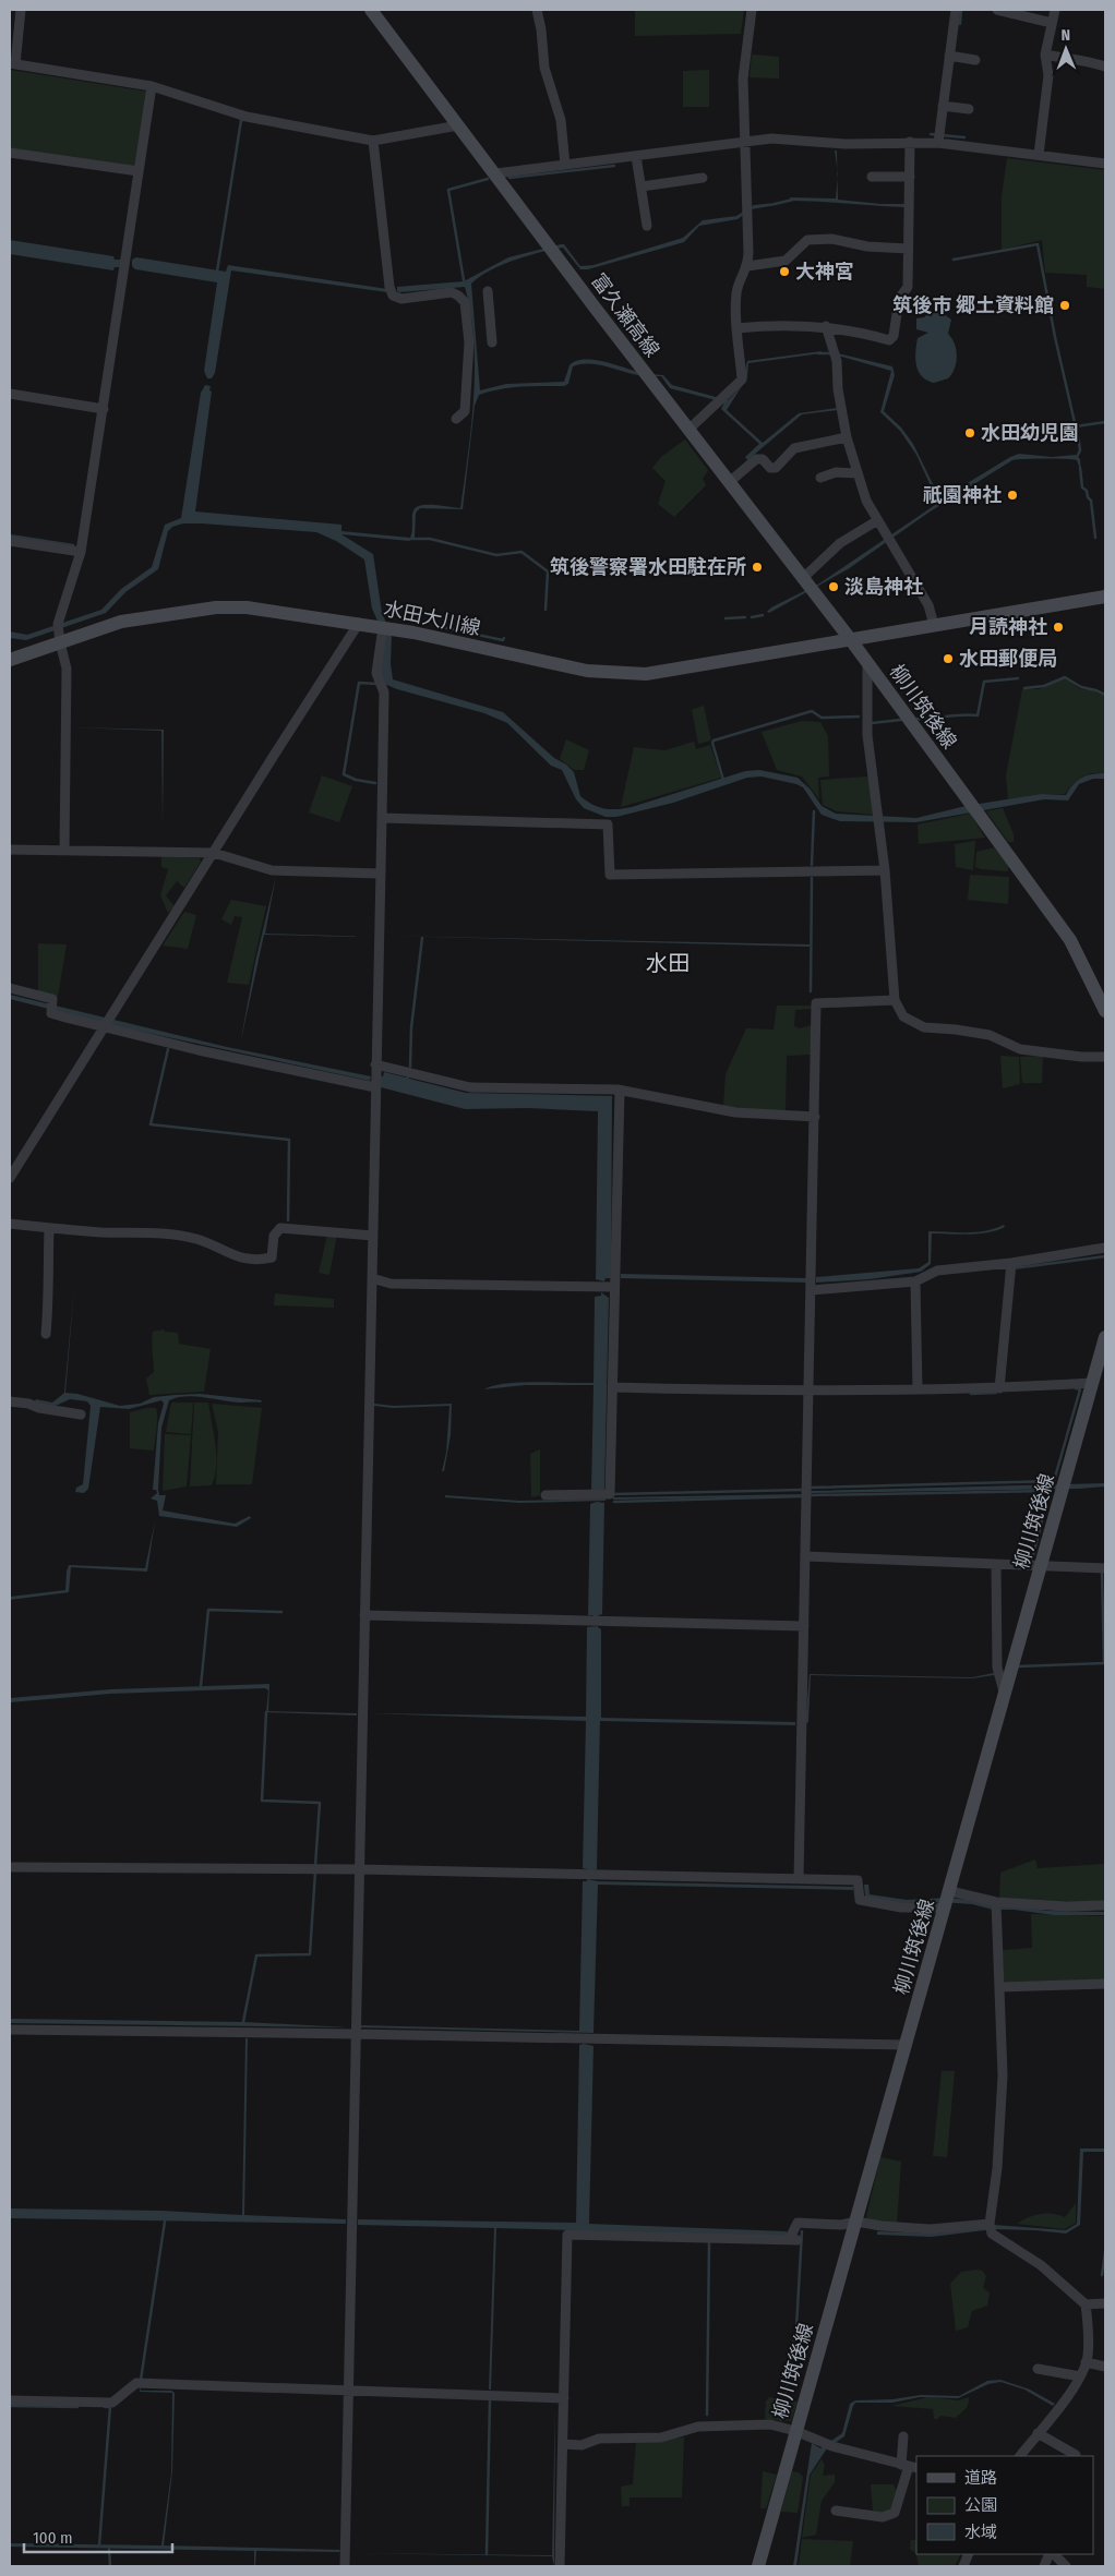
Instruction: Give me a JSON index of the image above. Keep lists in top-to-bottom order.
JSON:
{
  "streets": {
    "main road": ["富久瀬高線", "水田大川線", "柳川筑後線"]
  },
  "crossings": [
    ["富久瀬高線", "水田大川線"],
    ["富久瀬高線", "柳川筑後線"],
    ["水田大川線", "柳川筑後線"]
  ],
  "districts": ["水田"],
  "places": [
    "大神宮",
    "筑後市 郷土資料館",
    "水田幼児園",
    "祇園神社",
    "筑後警察署水田駐在所",
    "淡島神社",
    "月読神社",
    "水田郵便局"
  ],
  "legend": ["道路", "公園", "水域"],
  "scale_bar": "100 m",
  "north": "top"
}
